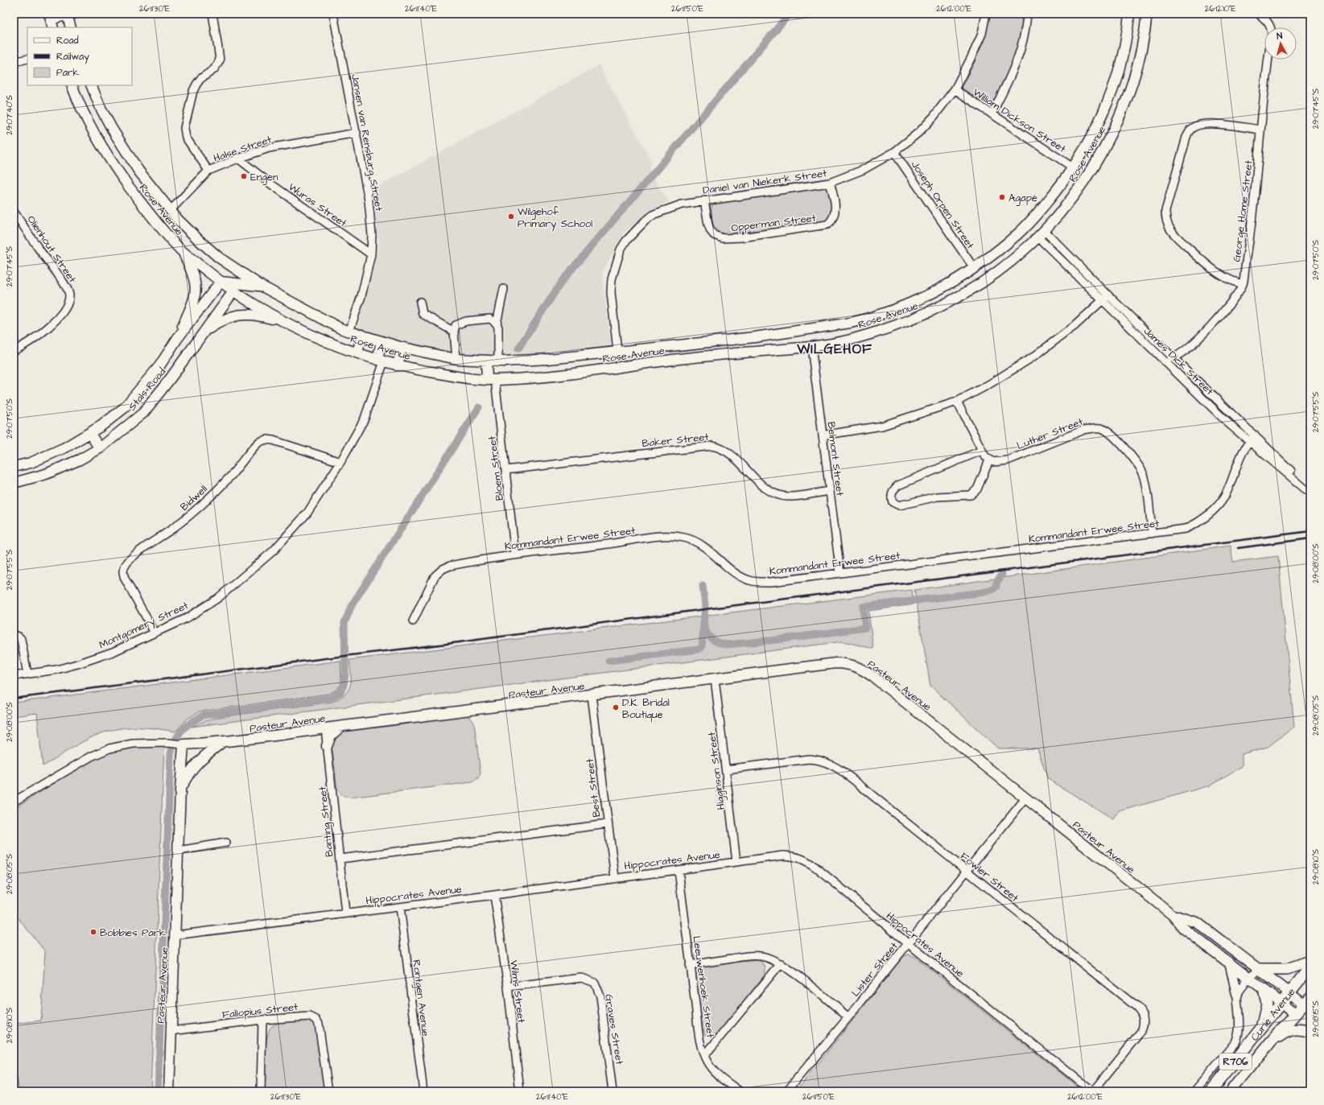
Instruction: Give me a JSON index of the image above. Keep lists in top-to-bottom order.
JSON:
{
  "streets": {
    "main road": ["Curie Avenue", "R706"],
    "street": [
      "William Dickson Street",
      "Jansen van Rensburg Street",
      "Halse Street",
      "Rose Avenue",
      "Daniel van Niekerk Street",
      "Wuras Street",
      "Joseph Orpen Street",
      "George Home Street",
      "Opperman Street",
      "Olienhout Street",
      "James Dick Street",
      "Stals Road",
      "Luther Street",
      "Baker Street",
      "Belmont Street",
      "Bloem Street",
      "Bidwell",
      "Kommandant Erwee Street",
      "Montgomery Street",
      "Pasteur Avenue",
      "Higginson Street",
      "Best Street",
      "Banting Street",
      "Hippocrates Avenue",
      "Fowler Street",
      "Lister Street",
      "Leeuwenhoek Street",
      "Wilms Street",
      "Rontgen Avenue",
      "Fallopius Street",
      "Graves Street"
    ]
  },
  "crossings": [
    ["William Dickson Street", "Rose Avenue"],
    ["William Dickson Street", "Daniel van Niekerk Street"],
    ["Jansen van Rensburg Street", "Halse Street"],
    ["Jansen van Rensburg Street", "Rose Avenue"],
    ["Jansen van Rensburg Street", "Wuras Street"],
    ["Halse Street", "Rose Avenue"],
    ["Halse Street", "Wuras Street"],
    ["Rose Avenue", "Daniel van Niekerk Street"],
    ["Rose Avenue", "Joseph Orpen Street"],
    ["Rose Avenue", "James Dick Street"],
    ["Rose Avenue", "Stals Road"],
    ["Rose Avenue", "Belmont Street"],
    ["Rose Avenue", "Bloem Street"],
    ["Rose Avenue", "Montgomery Street"],
    ["Daniel van Niekerk Street", "Joseph Orpen Street"],
    ["Daniel van Niekerk Street", "Opperman Street"],
    ["George Home Street", "James Dick Street"],
    ["James Dick Street", "Kommandant Erwee Street"],
    ["Luther Street", "Kommandant Erwee Street"],
    ["Baker Street", "Belmont Street"],
    ["Baker Street", "Bloem Street"],
    ["Belmont Street", "Kommandant Erwee Street"],
    ["Bloem Street", "Kommandant Erwee Street"],
    ["Bidwell", "Montgomery Street"],
    ["Pasteur Avenue", "Higginson Street"],
    ["Pasteur Avenue", "Best Street"],
    ["Pasteur Avenue", "Banting Street"],
    ["Pasteur Avenue", "Hippocrates Avenue"],
    ["Pasteur Avenue", "Lister Street"],
    ["Pasteur Avenue", "Fallopius Street"],
    ["Pasteur Avenue", "Curie Avenue"],
    ["Higginson Street", "Hippocrates Avenue"],
    ["Higginson Street", "Fowler Street"],
    ["Best Street", "Hippocrates Avenue"],
    ["Banting Street", "Hippocrates Avenue"],
    ["Hippocrates Avenue", "Fowler Street"],
    ["Hippocrates Avenue", "Lister Street"],
    ["Hippocrates Avenue", "Leeuwenhoek Street"],
    ["Hippocrates Avenue", "Wilms Street"],
    ["Hippocrates Avenue", "Rontgen Avenue"],
    ["Fowler Street", "Lister Street"],
    ["Wilms Street", "Graves Street"]
  ],
  "districts": ["WILGEHOF"],
  "places": [
    "Engen",
    "Agapé",
    "Wilgehof Primary School",
    "D.K. Bridal Boutique",
    "Bobbies Park"
  ],
  "legend": ["Road", "Railway", "Park"],
  "north": "top",
  "coordinates": [
    "26°11'30\"E",
    "26°11'40\"E",
    "26°11'50\"E",
    "26°12'00\"E",
    "26°12'10\"E",
    "29°07'45\"S",
    "29°07'40\"S",
    "29°07'50\"S",
    "29°07'55\"S",
    "29°08'00\"S",
    "29°08'05\"S",
    "29°08'10\"S",
    "29°08'15\"S"
  ]
}
